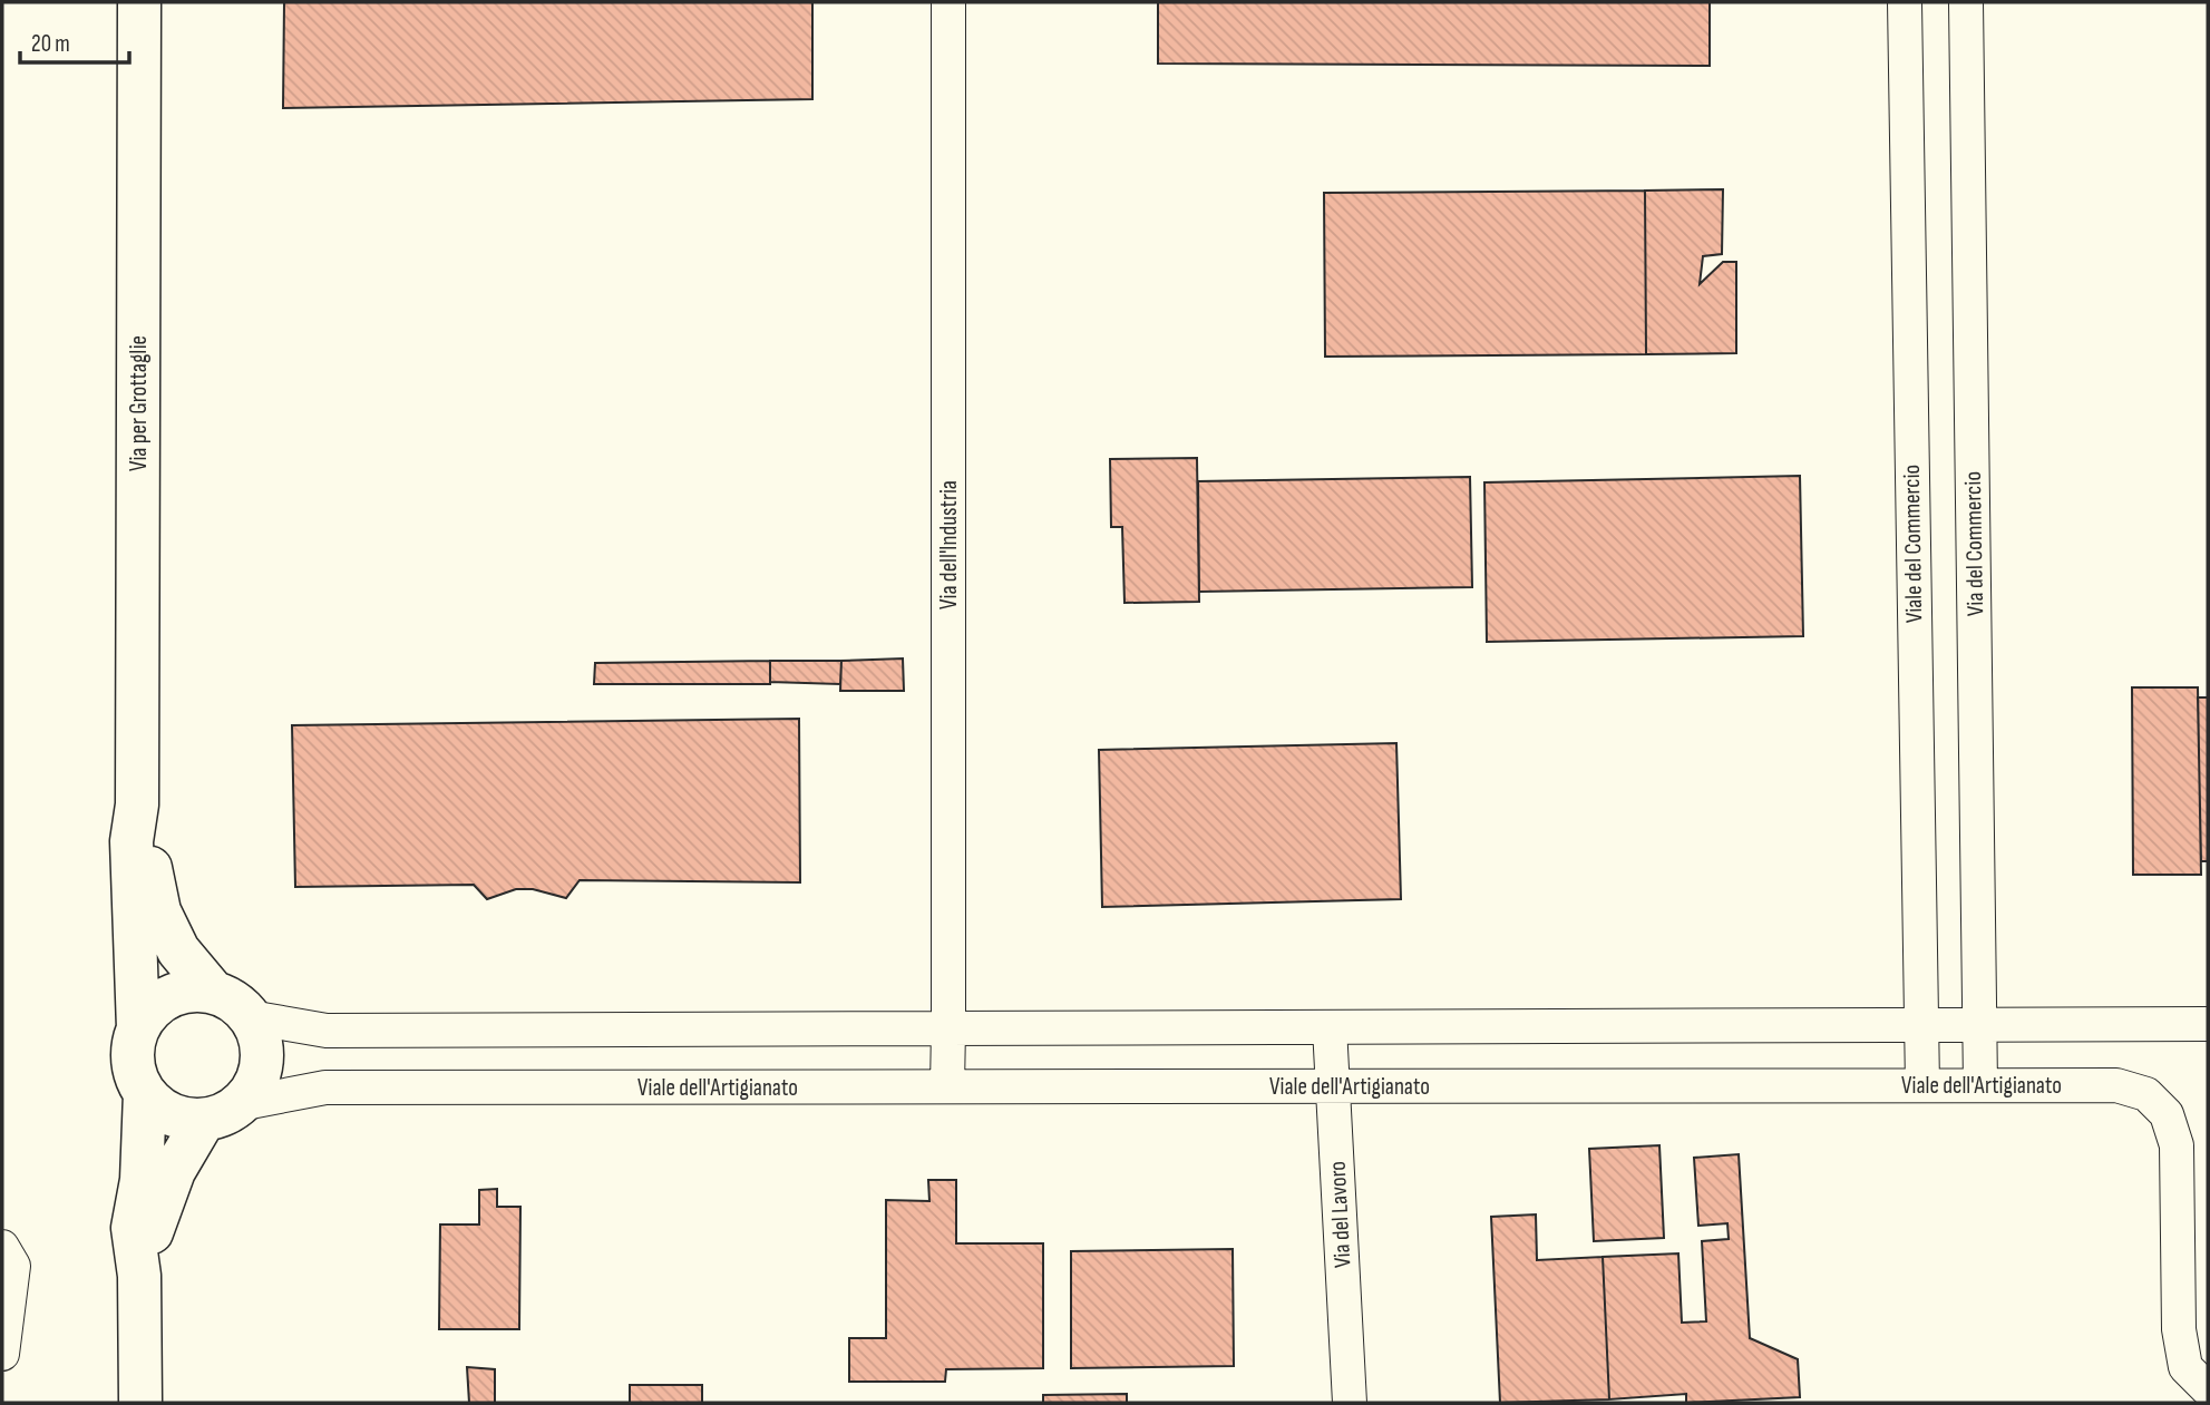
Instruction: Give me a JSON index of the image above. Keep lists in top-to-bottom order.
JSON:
{
  "streets": {
    "street": [
      "Via per Grottaglie",
      "Viale del Commercio",
      "Via del Commercio",
      "Via dell'Industria",
      "Viale dell'Artigianato",
      "Via del Lavoro"
    ]
  },
  "crossings": [
    ["Via per Grottaglie", "Viale dell'Artigianato"],
    ["Viale del Commercio", "Viale dell'Artigianato"],
    ["Via del Commercio", "Viale dell'Artigianato"],
    ["Via dell'Industria", "Viale dell'Artigianato"],
    ["Viale dell'Artigianato", "Via del Lavoro"]
  ],
  "scale_bar": "20 m"
}
